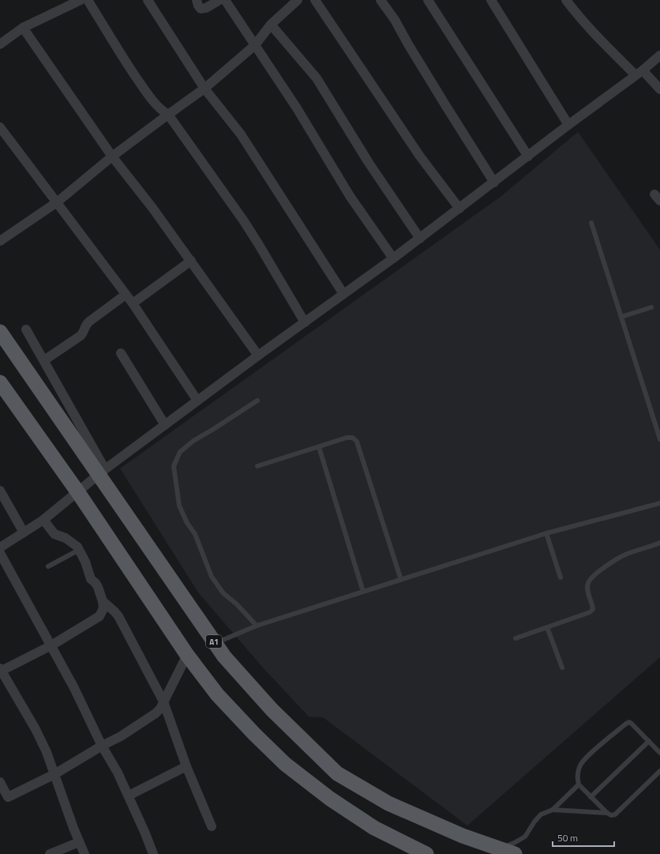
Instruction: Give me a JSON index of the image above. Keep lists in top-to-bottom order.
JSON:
{
  "streets": {
    "main road": ["A1"]
  },
  "scale_bar": "50 m"
}
